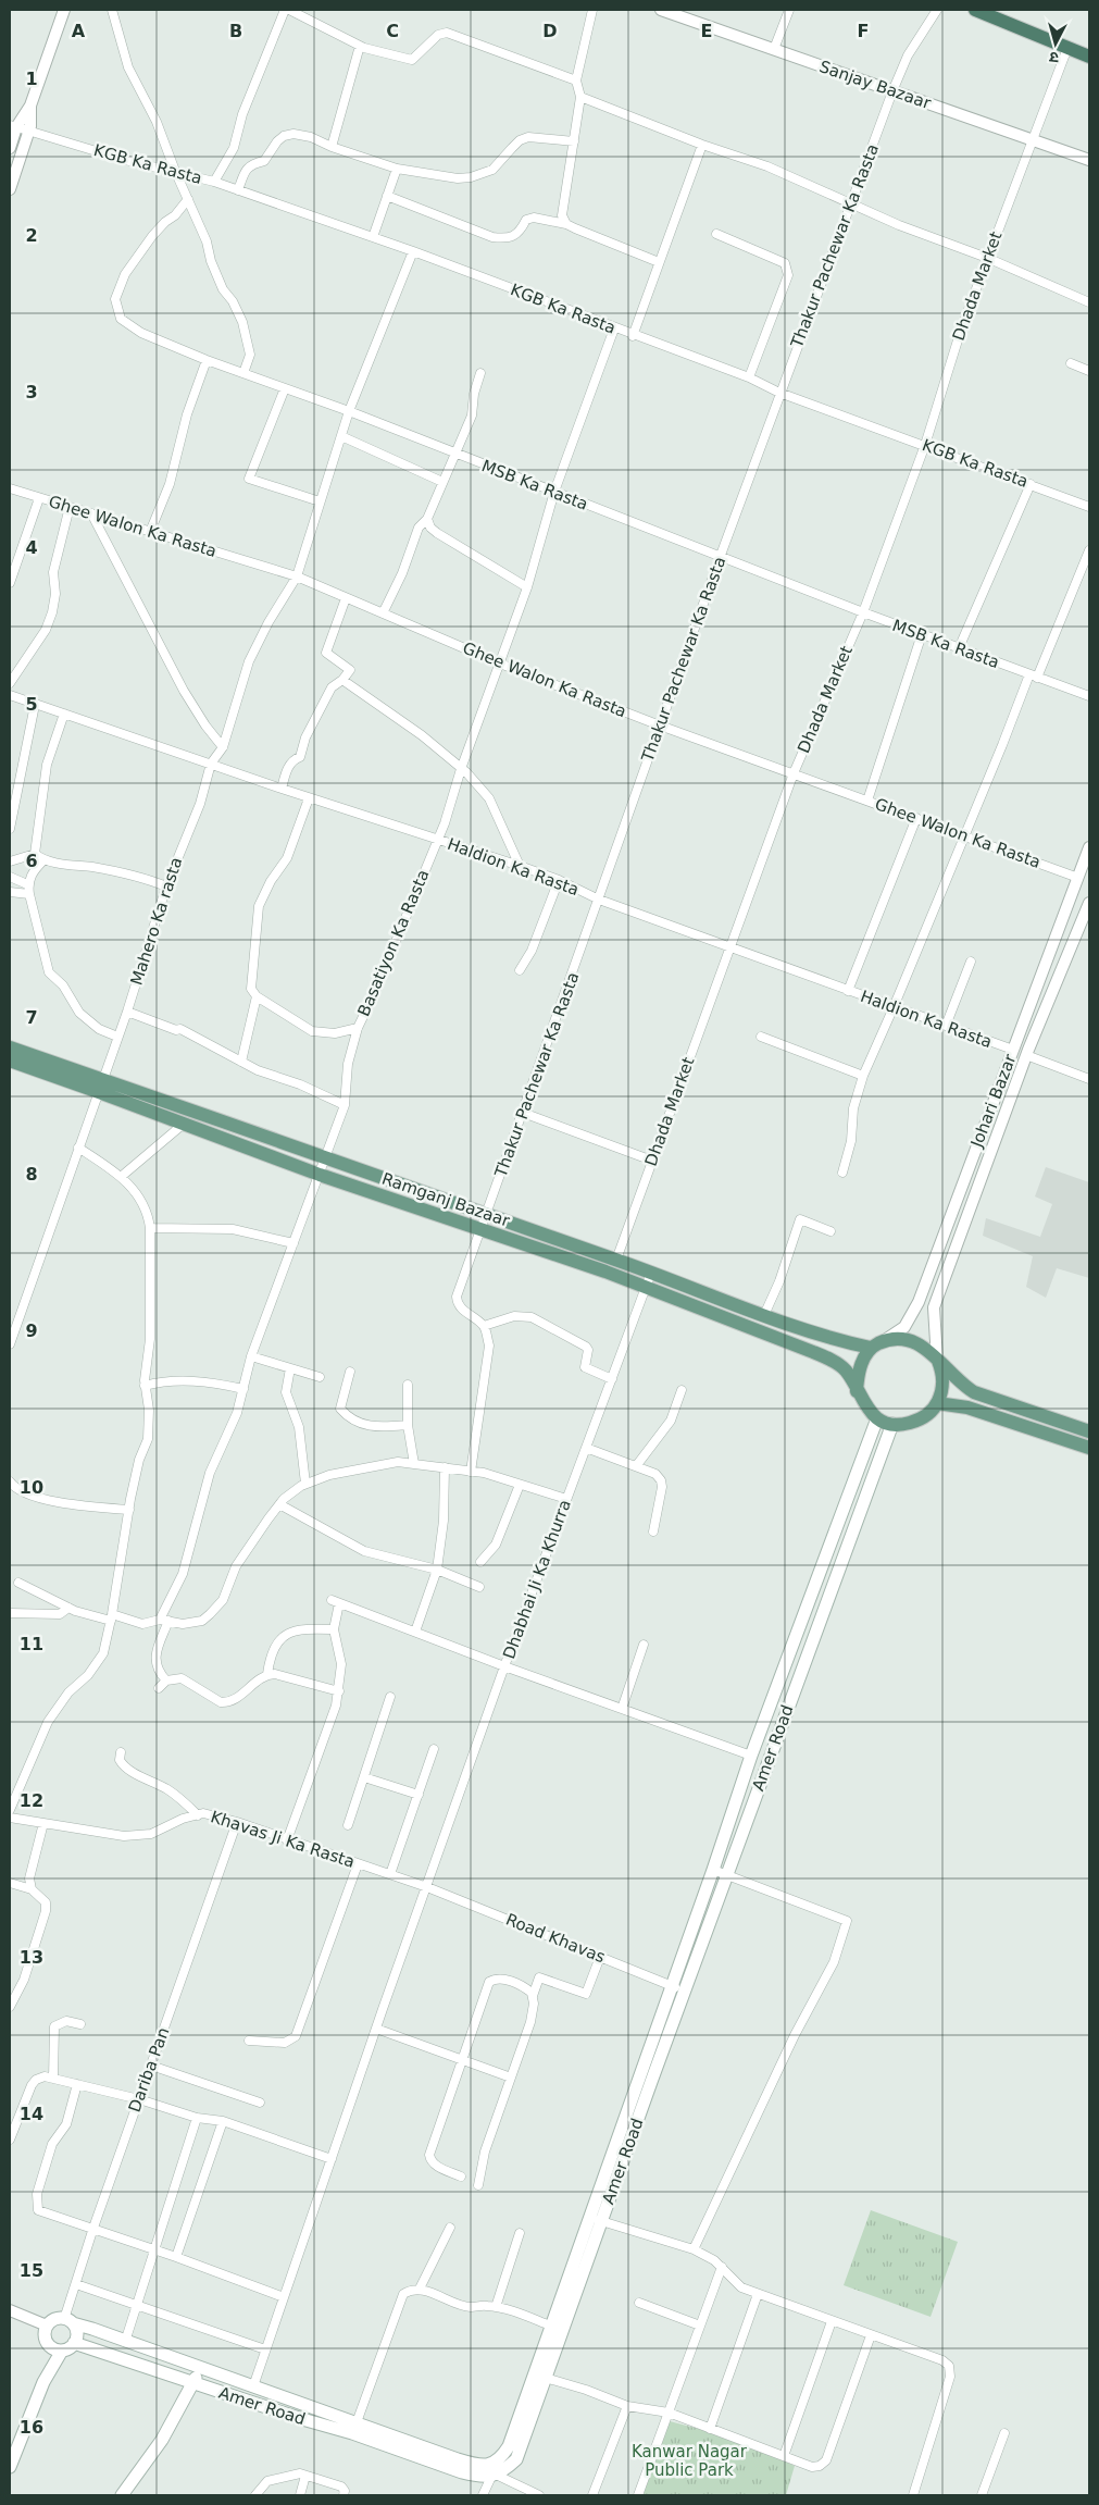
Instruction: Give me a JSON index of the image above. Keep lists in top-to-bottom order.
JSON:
{
  "streets": {
    "main road": ["Ramganj Bazaar", "Amer Road"],
    "street": [
      "Sanjay Bazaar",
      "KGB Ka Rasta",
      "Thakur Pachewar Ka Rasta",
      "Dhada Market",
      "MSB Ka Rasta",
      "Ghee Walon Ka Rasta",
      "Haldion Ka Rasta",
      "Mahero Ka rasta",
      "Basatiyon Ka Rasta",
      "Johari Bazar",
      "Dhabhai Ji Ka Khurra",
      "Khavas Ji Ka Rasta",
      "Road Khavas",
      "Dariba Pan"
    ]
  },
  "crossings": [
    ["Sanjay Bazaar", "Thakur Pachewar Ka Rasta"],
    ["Sanjay Bazaar", "Dhada Market"],
    ["KGB Ka Rasta", "Thakur Pachewar Ka Rasta"],
    ["KGB Ka Rasta", "Dhada Market"],
    ["KGB Ka Rasta", "Basatiyon Ka Rasta"],
    ["Thakur Pachewar Ka Rasta", "MSB Ka Rasta"],
    ["Thakur Pachewar Ka Rasta", "Ghee Walon Ka Rasta"],
    ["Thakur Pachewar Ka Rasta", "Haldion Ka Rasta"],
    ["Thakur Pachewar Ka Rasta", "Ramganj Bazaar"],
    ["Dhada Market", "MSB Ka Rasta"],
    ["Dhada Market", "Ghee Walon Ka Rasta"],
    ["Dhada Market", "Haldion Ka Rasta"],
    ["Dhada Market", "Ramganj Bazaar"],
    ["MSB Ka Rasta", "Basatiyon Ka Rasta"],
    ["Ghee Walon Ka Rasta", "Basatiyon Ka Rasta"],
    ["Ghee Walon Ka Rasta", "Johari Bazar"],
    ["Haldion Ka Rasta", "Mahero Ka rasta"],
    ["Haldion Ka Rasta", "Basatiyon Ka Rasta"],
    ["Haldion Ka Rasta", "Johari Bazar"],
    ["Mahero Ka rasta", "Ramganj Bazaar"],
    ["Basatiyon Ka Rasta", "Ramganj Bazaar"],
    ["Johari Bazar", "Ramganj Bazaar"],
    ["Johari Bazar", "Amer Road"],
    ["Ramganj Bazaar", "Dhabhai Ji Ka Khurra"],
    ["Ramganj Bazaar", "Amer Road"],
    ["Dhabhai Ji Ka Khurra", "Amer Road"],
    ["Dhabhai Ji Ka Khurra", "Khavas Ji Ka Rasta"],
    ["Dhabhai Ji Ka Khurra", "Road Khavas"],
    ["Amer Road", "Road Khavas"],
    ["Amer Road", "Dariba Pan"],
    ["Khavas Ji Ka Rasta", "Road Khavas"],
    ["Khavas Ji Ka Rasta", "Dariba Pan"]
  ],
  "parks": ["Kanwar Nagar Public Park"],
  "north": "bottom",
  "grid": {
    "columns": [
      "A",
      "B",
      "C",
      "D",
      "E",
      "F"
    ],
    "rows": [
      "1",
      "2",
      "3",
      "4",
      "5",
      "6",
      "7",
      "8",
      "9",
      "10",
      "11",
      "12",
      "13",
      "14",
      "15",
      "16"
    ]
  }
}
